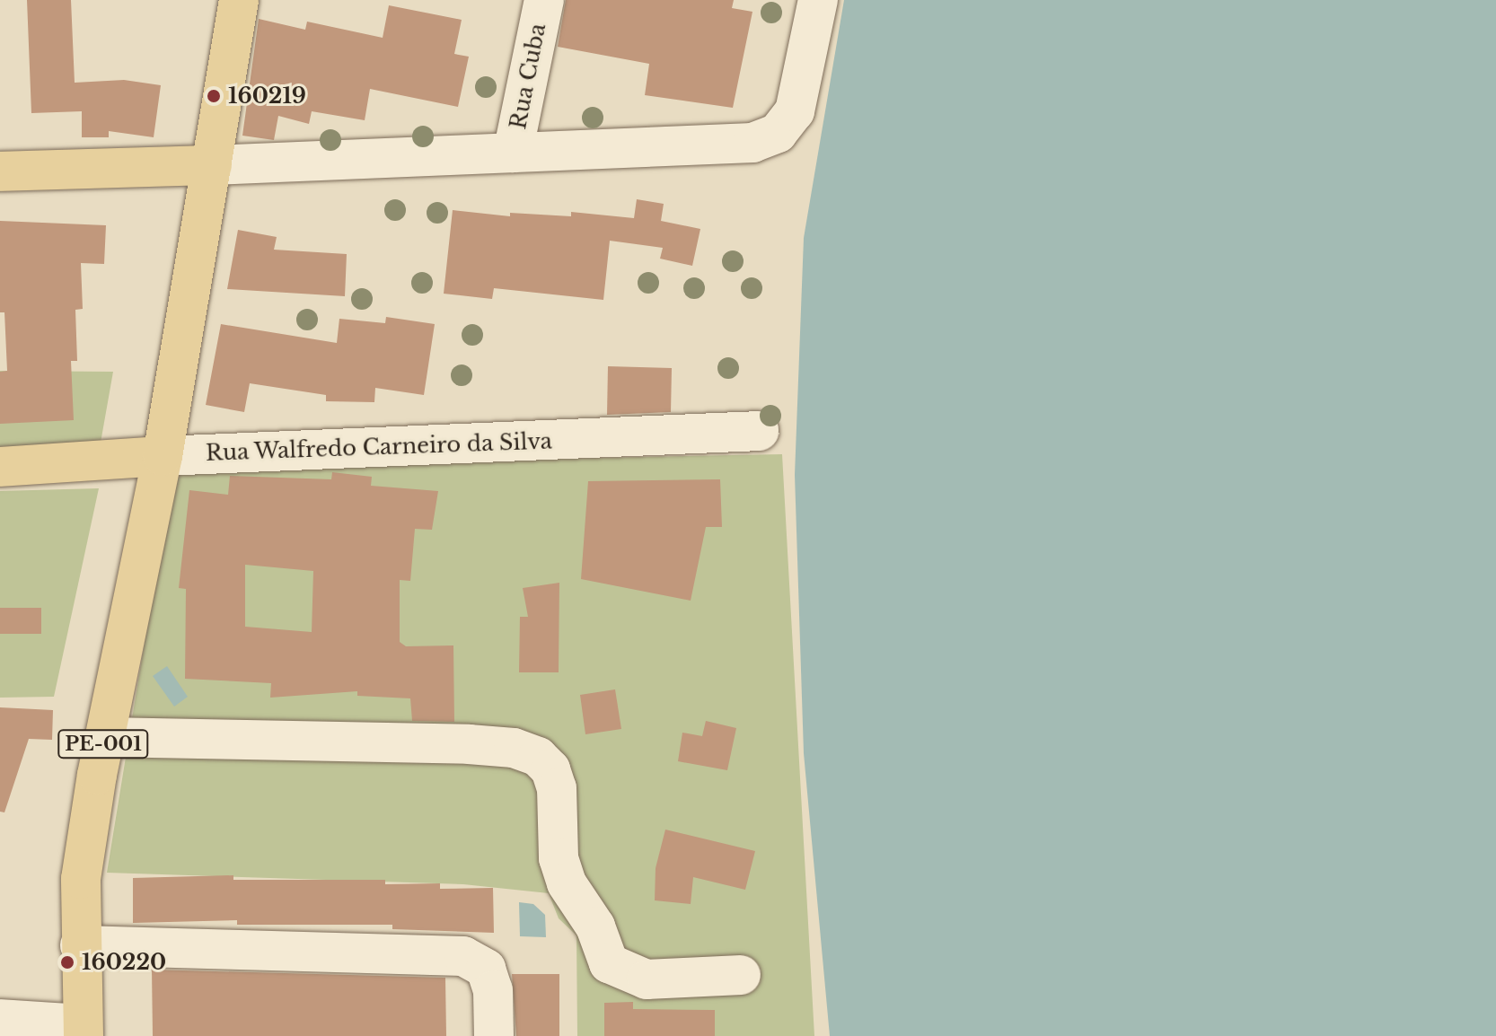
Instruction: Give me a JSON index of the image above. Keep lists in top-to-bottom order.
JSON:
{
  "streets": {
    "main road": ["Rua Walfredo Carneiro da Silva", "PE-001"],
    "street": ["Rua Cuba"]
  },
  "crossings": [
    ["Rua Walfredo Carneiro da Silva", "PE-001"]
  ],
  "places": ["160219", "160220"]
}
